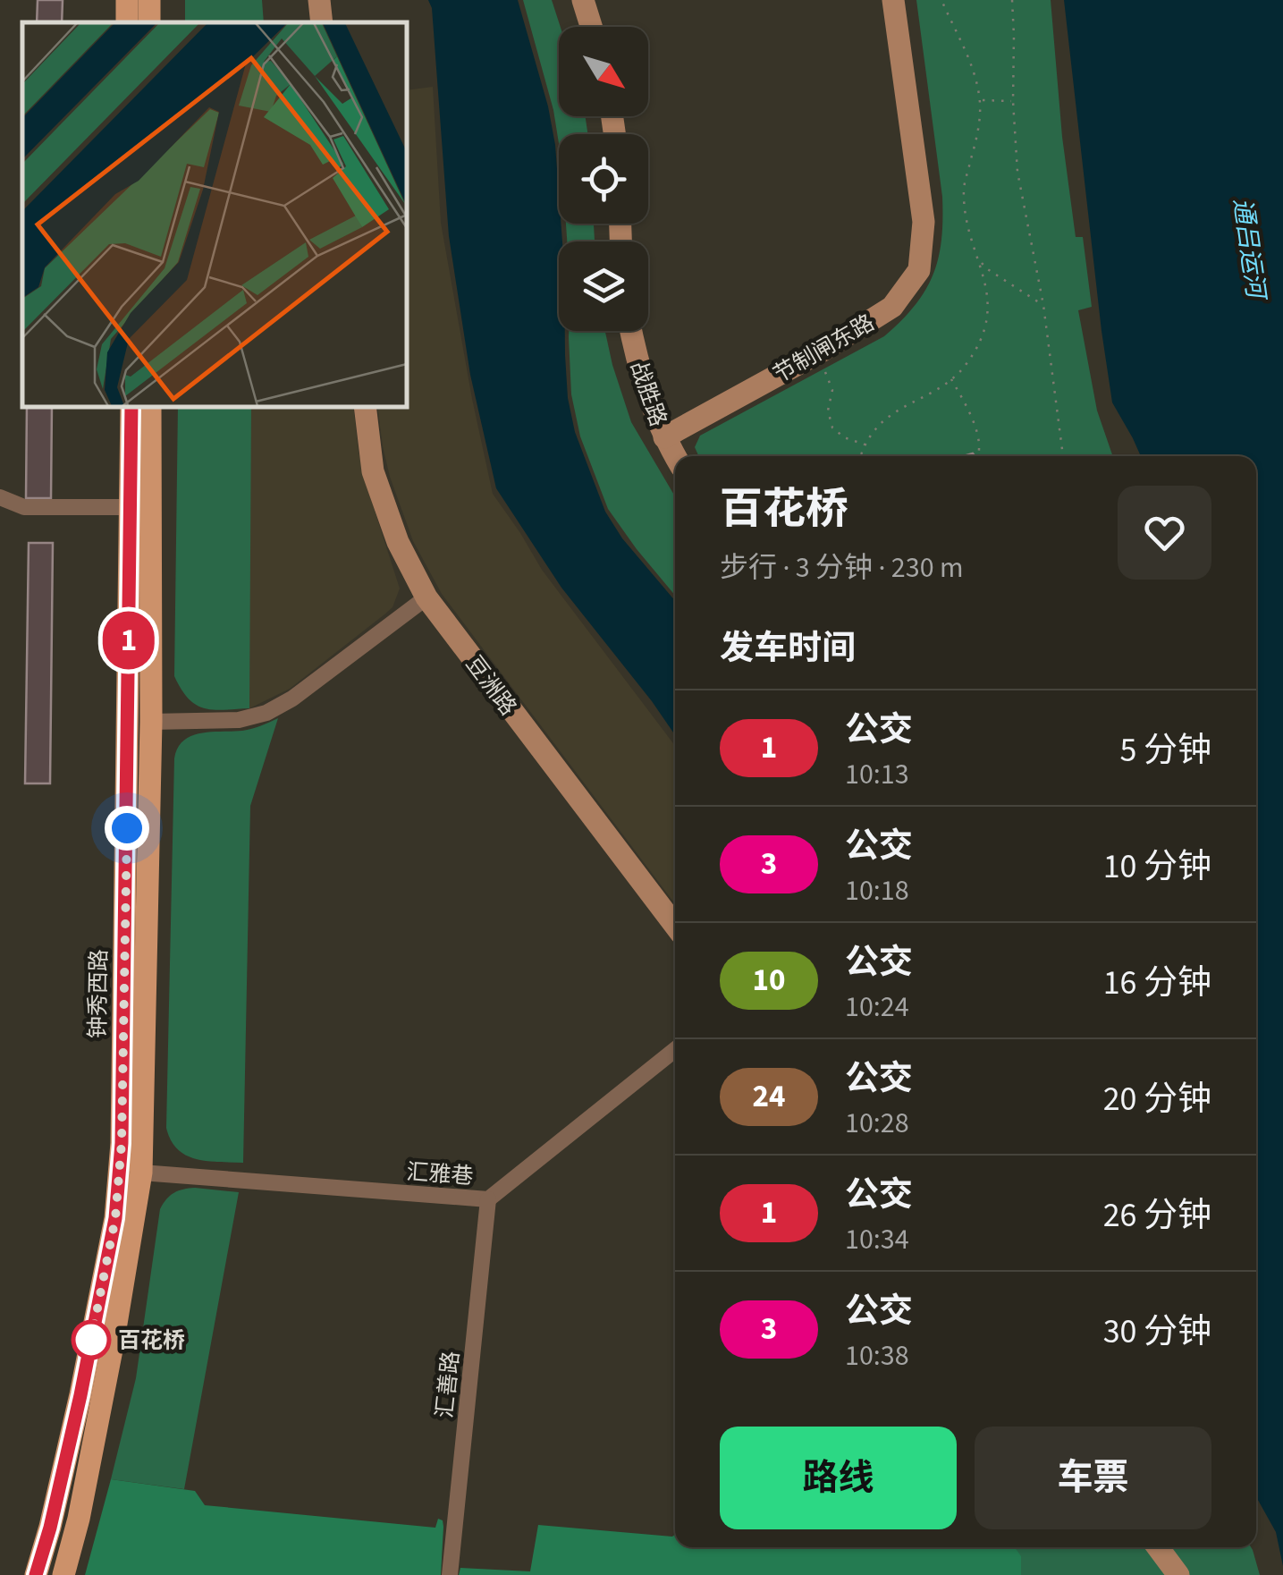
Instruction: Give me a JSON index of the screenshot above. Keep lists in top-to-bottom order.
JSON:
{
  "streets": {
    "main road": ["钟秀西路"],
    "street": [
      "节制闸东路",
      "战胜路",
      "豆洲路",
      "汇雅巷",
      "汇善路"
    ]
  },
  "crossings": [
    ["节制闸东路", "战胜路"],
    ["钟秀西路", "汇雅巷"],
    ["汇雅巷", "汇善路"]
  ],
  "water": ["通吕运河"],
  "places": ["百花桥"],
  "lines": ["bus line 1"],
  "north": "bottom right",
  "page": {
    "on_map": "1",
    "heading": [
      ["百花桥", "步行 · 3 分钟 · 230 m"],
      "发车时间"
    ],
    "list": [
      {
        "mark": "1",
        "name": "公交",
        "note": "10:13",
        "value": "5 分钟"
      },
      {
        "mark": "3",
        "name": "公交",
        "note": "10:18",
        "value": "10 分钟"
      },
      {
        "mark": "10",
        "name": "公交",
        "note": "10:24",
        "value": "16 分钟"
      },
      {
        "mark": "24",
        "name": "公交",
        "note": "10:28",
        "value": "20 分钟"
      },
      {
        "mark": "1",
        "name": "公交",
        "note": "10:34",
        "value": "26 分钟"
      },
      {
        "mark": "3",
        "name": "公交",
        "note": "10:38",
        "value": "30 分钟"
      }
    ],
    "buttons": ["路线", "车票"]
  }
}
